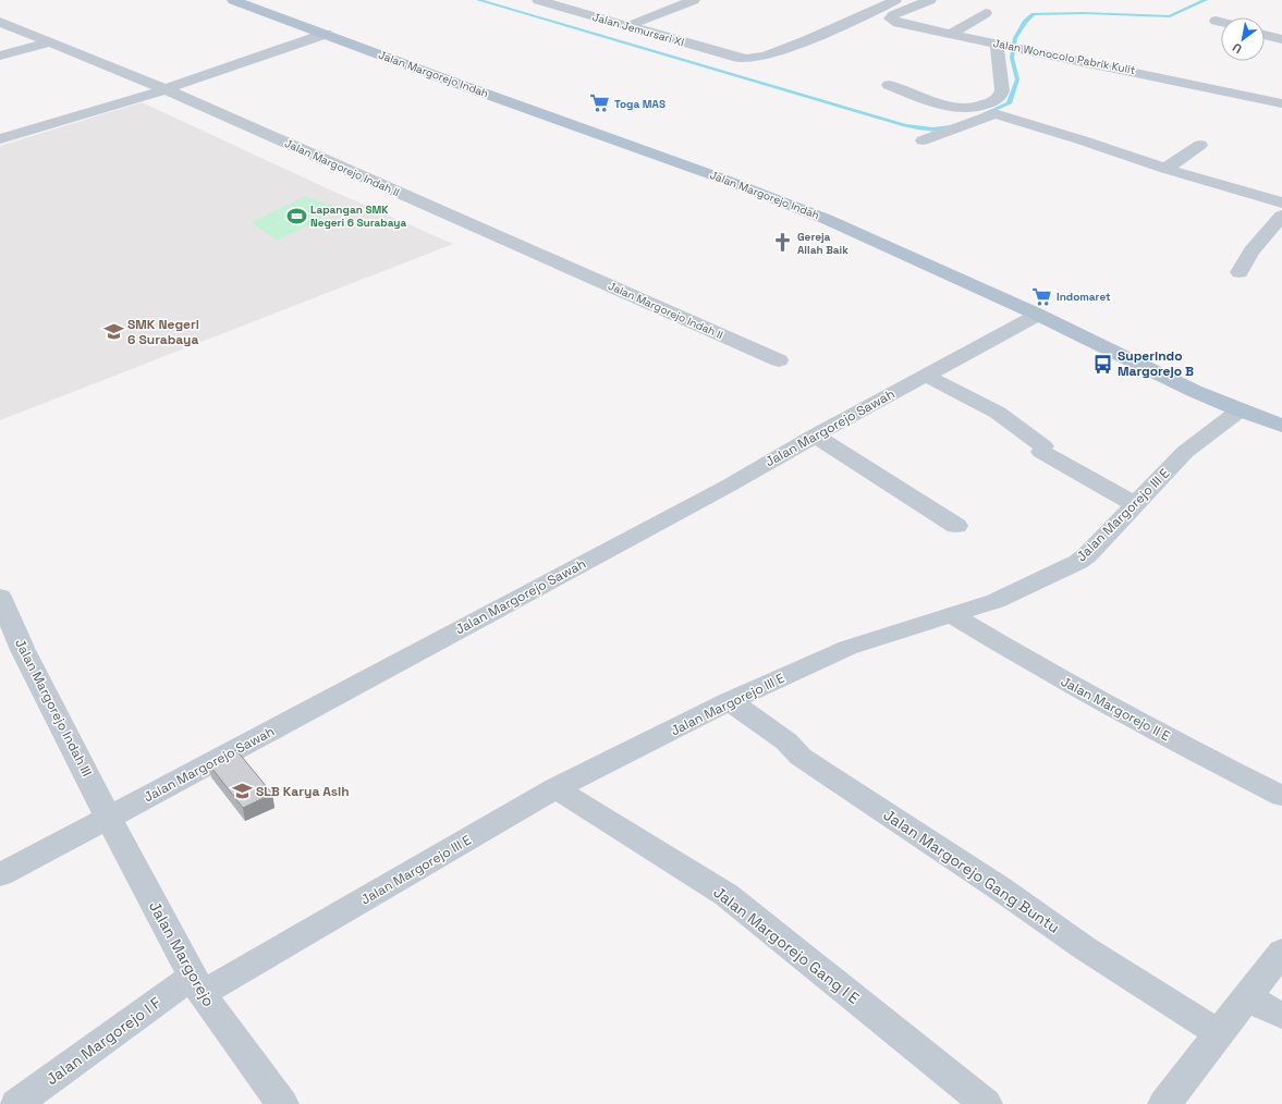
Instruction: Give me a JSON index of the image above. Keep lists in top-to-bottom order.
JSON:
{
  "streets": {
    "main road": ["Jalan Margorejo Indah"],
    "street": [
      "Jalan Jemursari XI",
      "Jalan Wonocolo Pabrik Kulit",
      "Jalan Margorejo Indah II",
      "Jalan Margorejo Sawah",
      "Jalan Margorejo III E",
      "Jalan Margorejo Indah III",
      "Jalan Margorejo II E",
      "Jalan Margorejo Gang Buntu",
      "Jalan Margorejo Gang I E",
      "Jalan Margorejo",
      "Jalan Margorejo I F"
    ]
  },
  "crossings": [
    ["Jalan Margorejo Indah", "Jalan Margorejo Sawah"],
    ["Jalan Margorejo Indah", "Jalan Margorejo III E"],
    ["Jalan Margorejo Sawah", "Jalan Margorejo Indah III"],
    ["Jalan Margorejo Sawah", "Jalan Margorejo"],
    ["Jalan Margorejo III E", "Jalan Margorejo II E"],
    ["Jalan Margorejo III E", "Jalan Margorejo Gang Buntu"],
    ["Jalan Margorejo III E", "Jalan Margorejo Gang I E"],
    ["Jalan Margorejo III E", "Jalan Margorejo"],
    ["Jalan Margorejo III E", "Jalan Margorejo I F"],
    ["Jalan Margorejo Indah III", "Jalan Margorejo"],
    ["Jalan Margorejo", "Jalan Margorejo I F"]
  ],
  "places": {
    "supermarket": ["Toga MAS", "Indomaret"],
    "sports": ["Lapangan SMK Negeri 6 Surabaya"],
    "church": ["Gereja Allah Baik"],
    "school or university": ["SMK Negeri 6 Surabaya", "SLB Karya Asih"],
    "bus stop": ["Superindo Margorejo B"]
  },
  "north": "bottom left"
}
